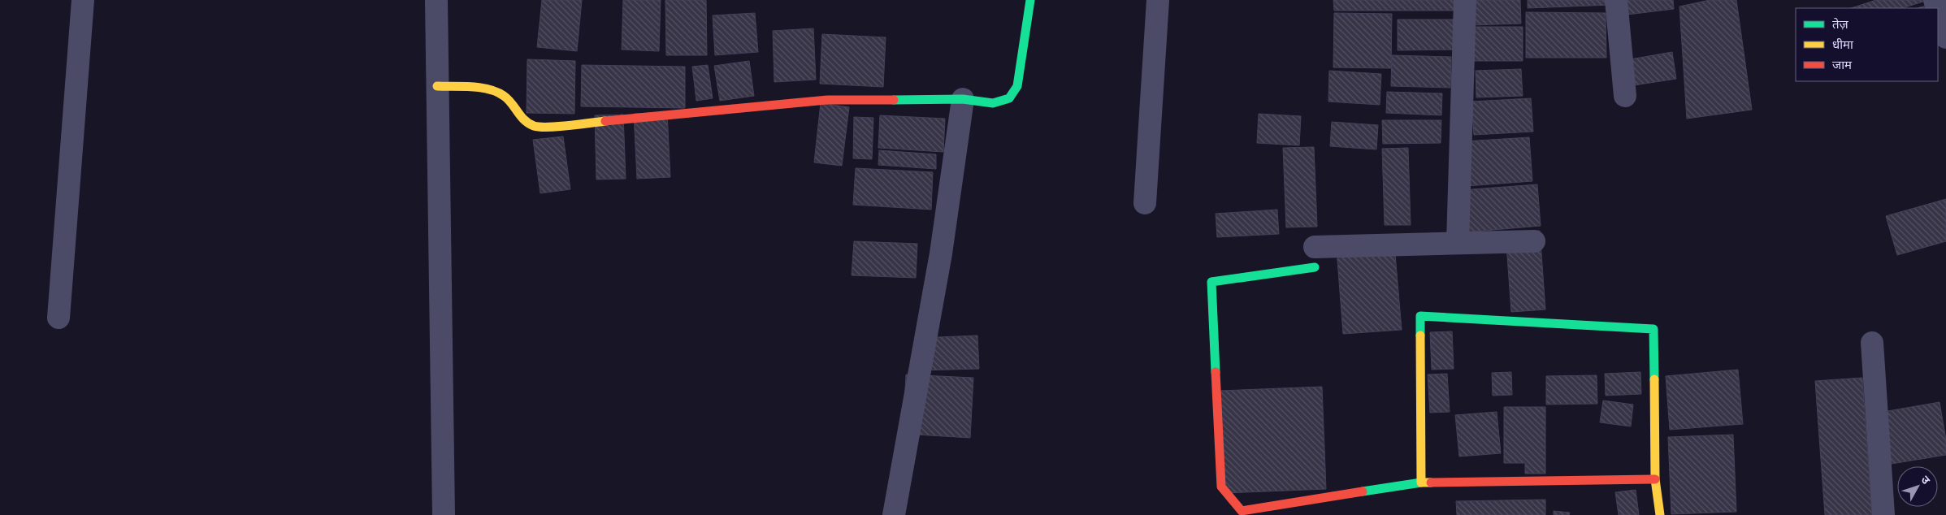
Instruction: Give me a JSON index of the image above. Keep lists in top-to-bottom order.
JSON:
{
  "legend": ["तेज़", "धीमा", "जाम"],
  "north": "top right"
}
